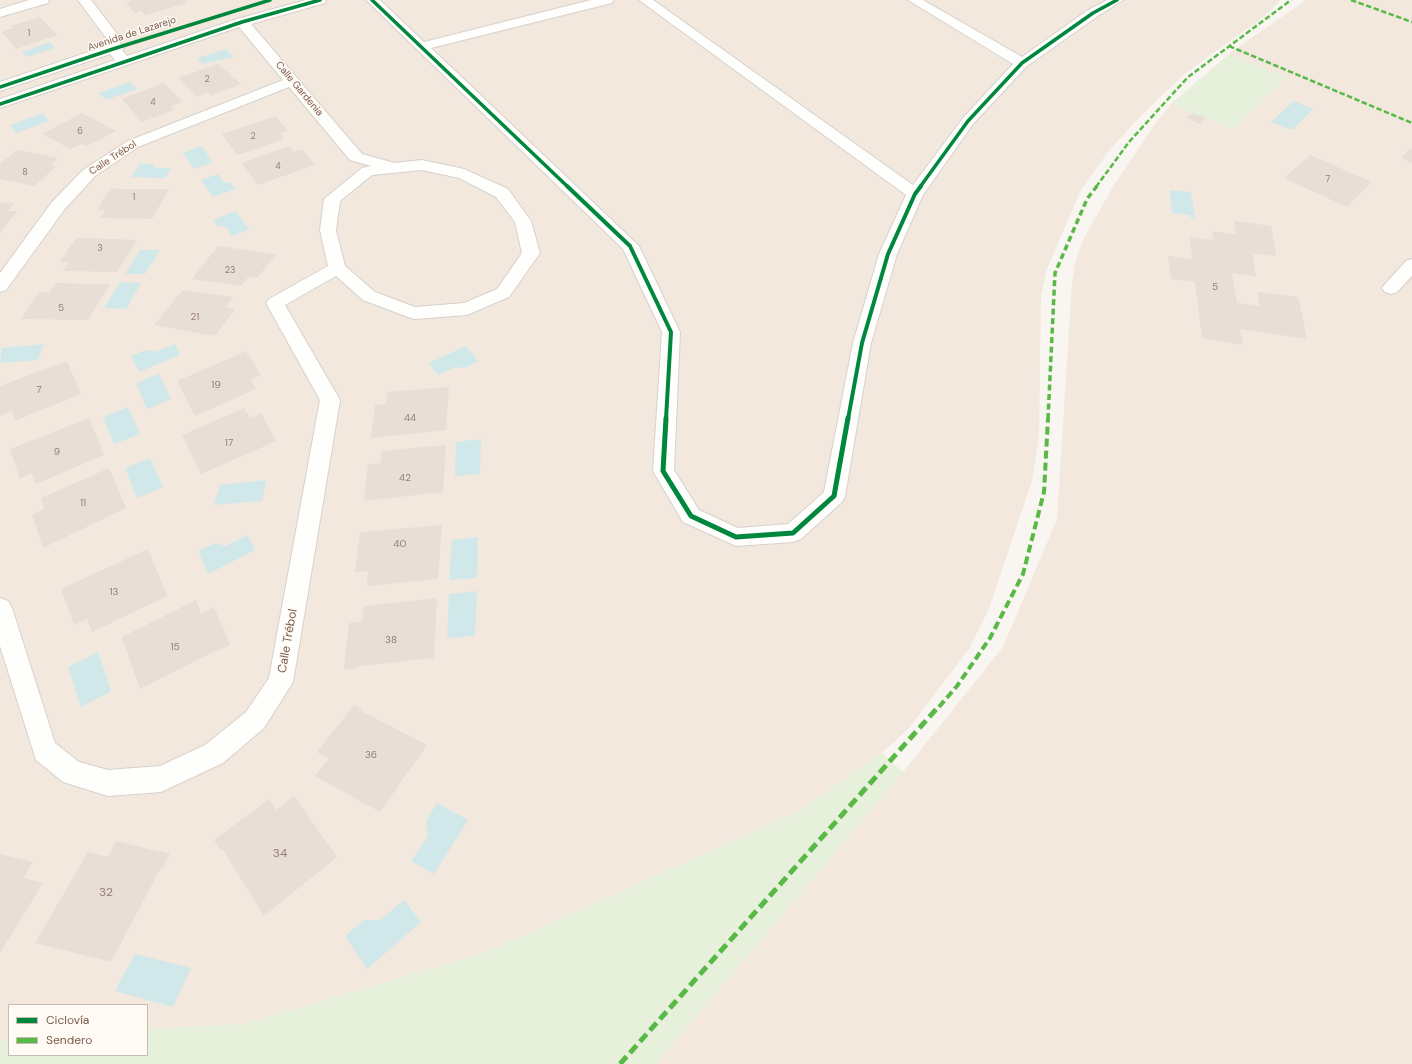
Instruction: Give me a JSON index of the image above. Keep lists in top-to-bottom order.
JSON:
{
  "streets": {
    "street": ["Avenida de Lazarejo", "Calle Gardenia", "Calle Trébol"]
  },
  "crossings": [
    ["Avenida de Lazarejo", "Calle Gardenia"],
    ["Calle Gardenia", "Calle Trébol"]
  ],
  "house_numbers": [
    "1",
    "2",
    "4",
    "6",
    "2",
    "4",
    "8",
    "7",
    "1",
    "3",
    "23",
    "5",
    "5",
    "21",
    "19",
    "7",
    "44",
    "17",
    "9",
    "42",
    "11",
    "40",
    "13",
    "38",
    "15",
    "36",
    "34",
    "32"
  ],
  "legend": ["Ciclovía", "Sendero"]
}
